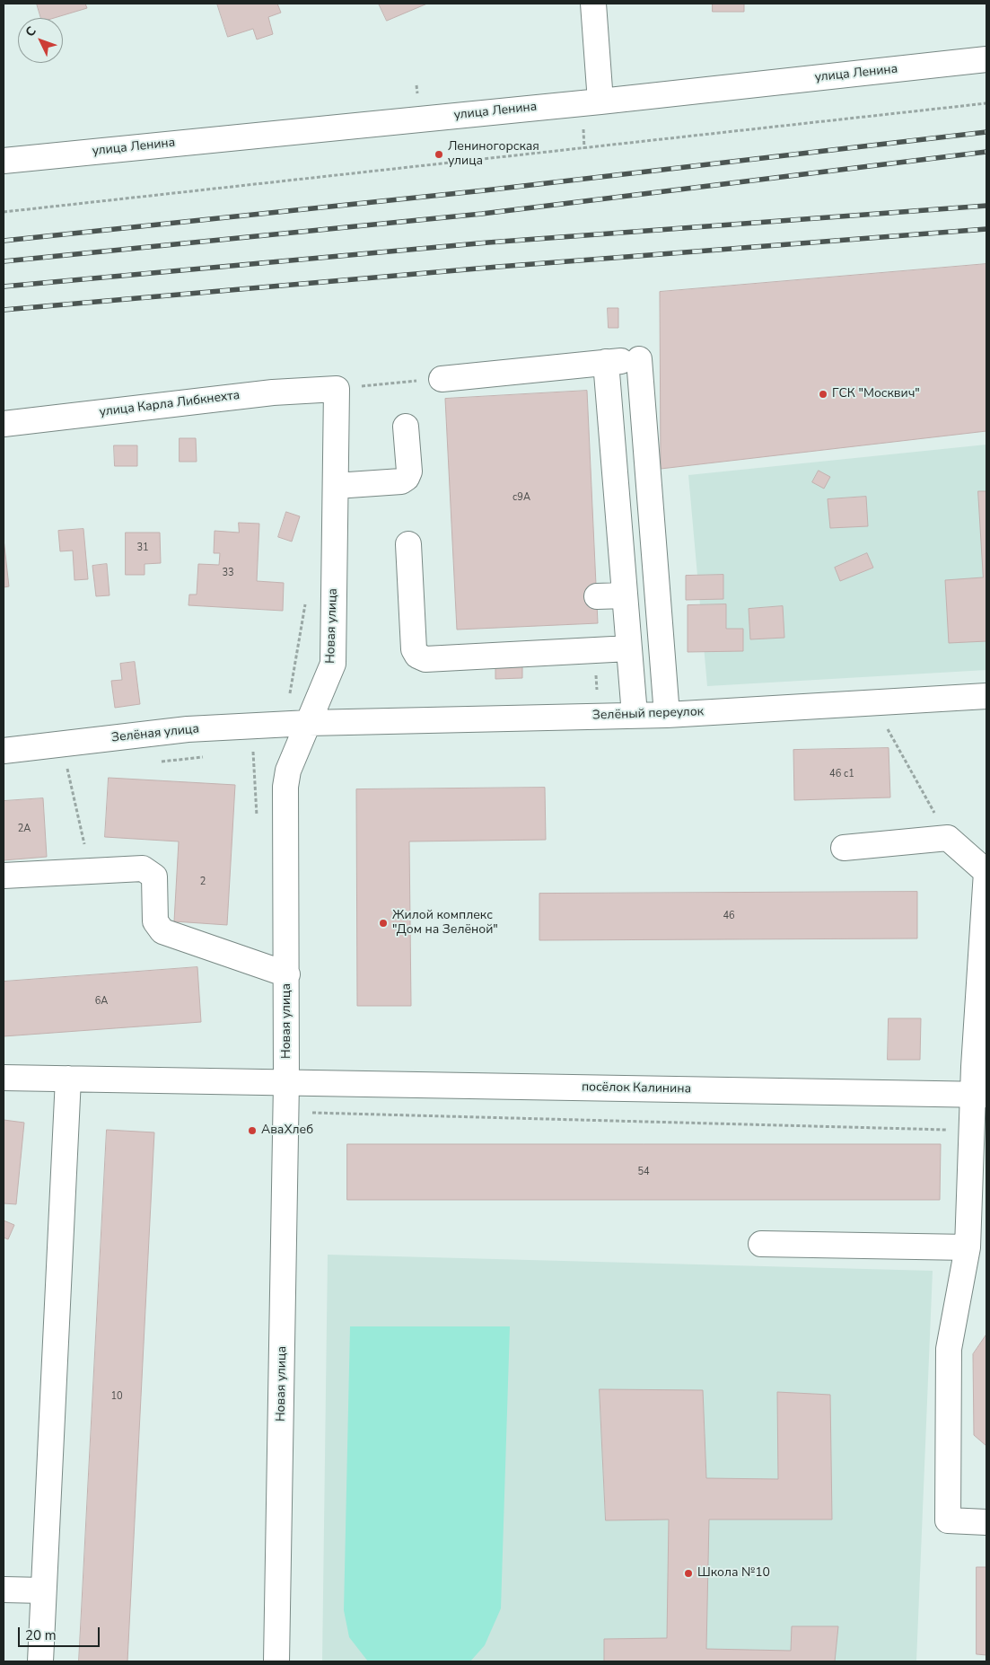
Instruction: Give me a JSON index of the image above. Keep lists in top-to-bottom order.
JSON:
{
  "streets": {
    "street": [
      "улица Ленина",
      "улица Карла Либкнехта",
      "Новая улица",
      "Зелёный переулок",
      "Зелёная улица",
      "посёлок Калинина"
    ]
  },
  "crossings": [
    ["улица Карла Либкнехта", "Новая улица"],
    ["Новая улица", "Зелёный переулок"],
    ["Новая улица", "Зелёная улица"],
    ["Новая улица", "посёлок Калинина"],
    ["Зелёный переулок", "Зелёная улица"]
  ],
  "places": [
    "Лениногорская улица",
    "ГСК \"Москвич\"",
    "Жилой комплекс \"Дом на Зелёной\"",
    "АваХлеб",
    "Школа №10"
  ],
  "house_numbers": [
    "с9А",
    "31",
    "33",
    "46 с1",
    "2А",
    "2",
    "46",
    "6А",
    "54",
    "10"
  ],
  "scale_bar": "20 m",
  "north": "top left"
}
